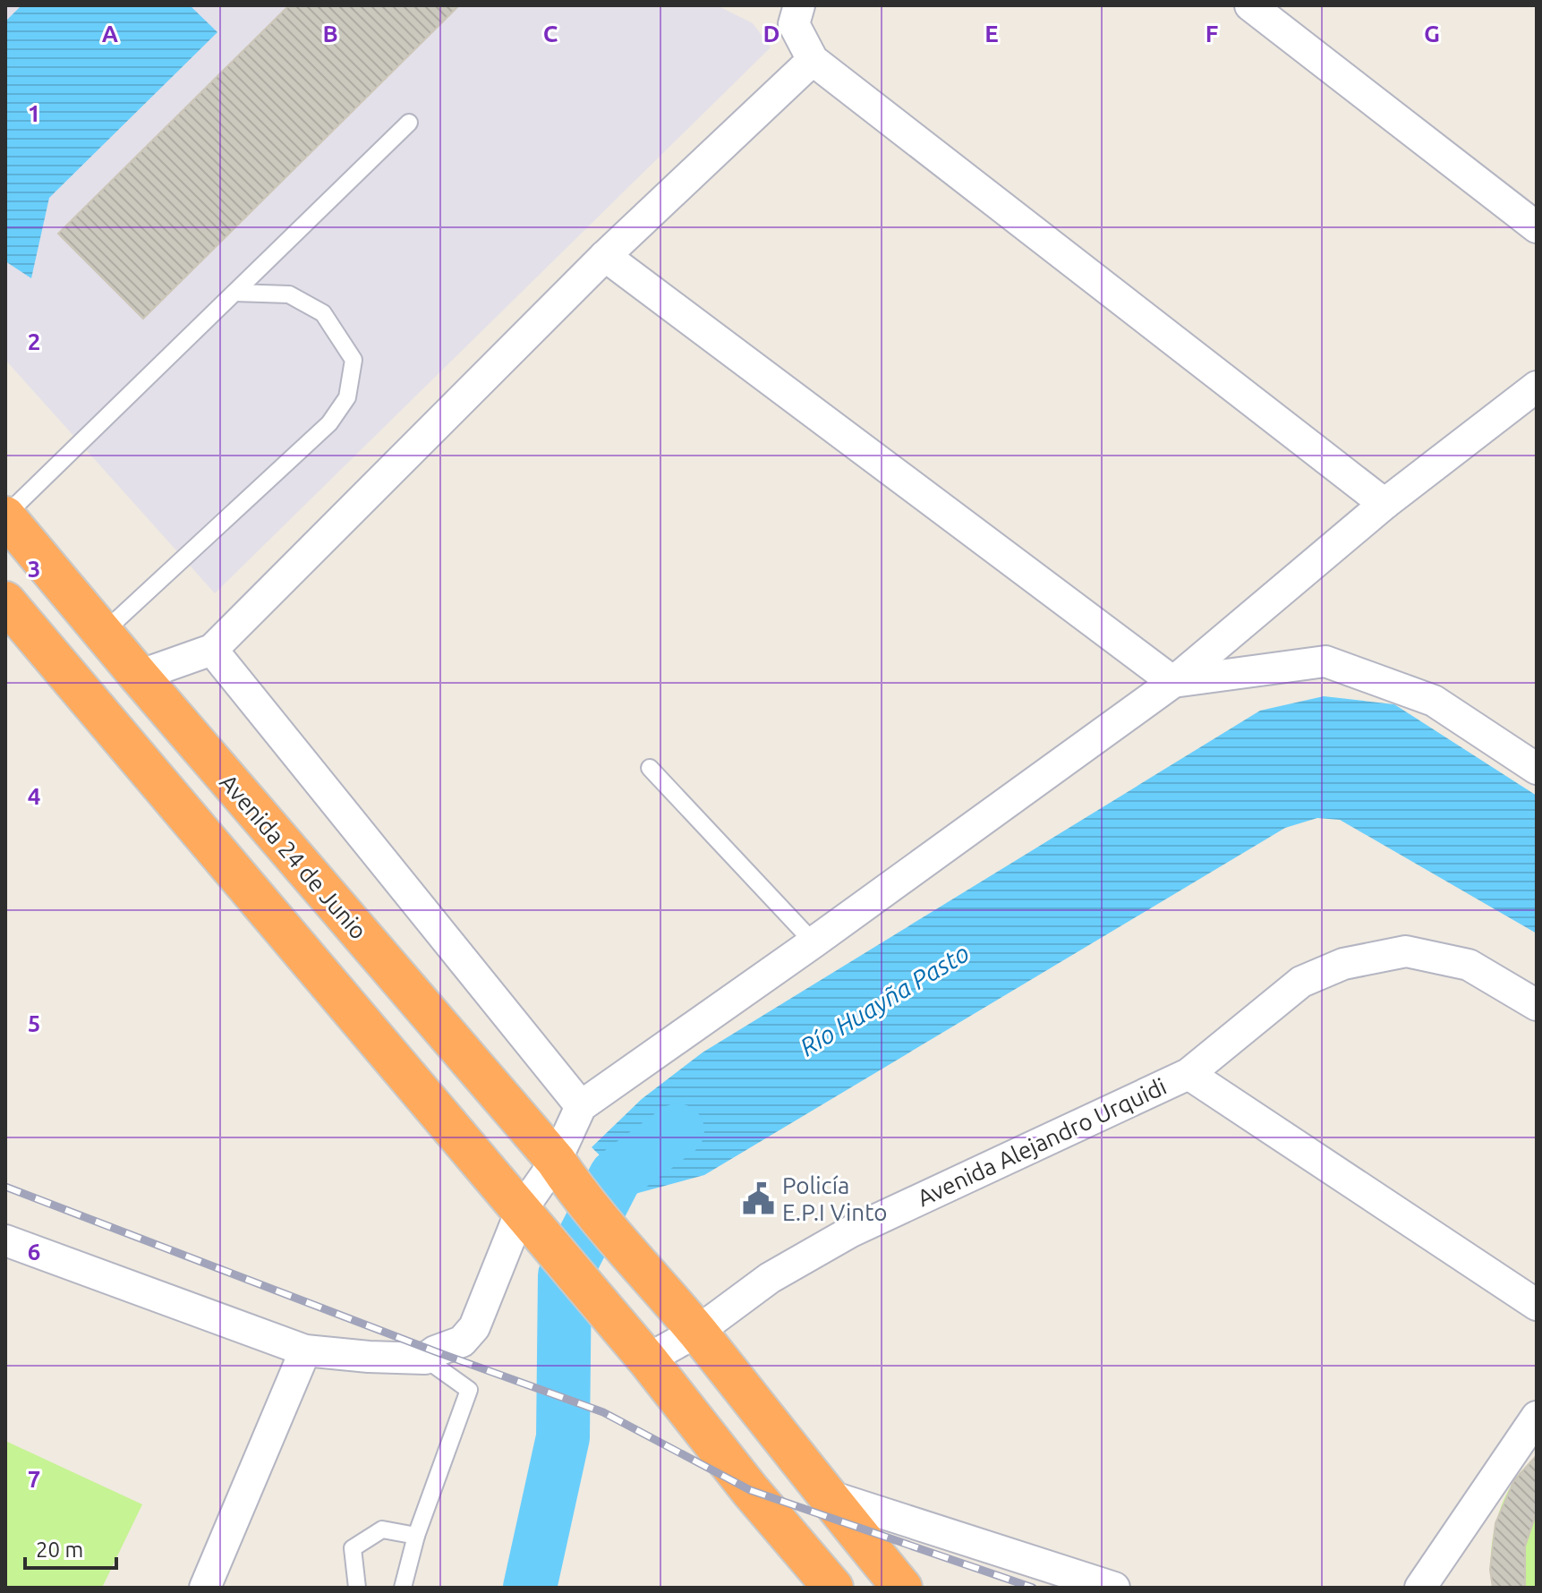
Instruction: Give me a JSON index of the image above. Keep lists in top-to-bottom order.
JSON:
{
  "streets": {
    "highway": ["Avenida 24 de Junio"],
    "street": ["Avenida Alejandro Urquidi"]
  },
  "crossings": [
    ["Avenida 24 de Junio", "Avenida Alejandro Urquidi"]
  ],
  "water": ["Río Huayña Pasto"],
  "places": {
    "public building": ["Policía E.P.I Vinto"]
  },
  "scale_bar": "20 m",
  "grid": {
    "columns": [
      "A",
      "B",
      "C",
      "D",
      "E",
      "F",
      "G"
    ],
    "rows": [
      "1",
      "2",
      "3",
      "4",
      "5",
      "6",
      "7"
    ]
  }
}
